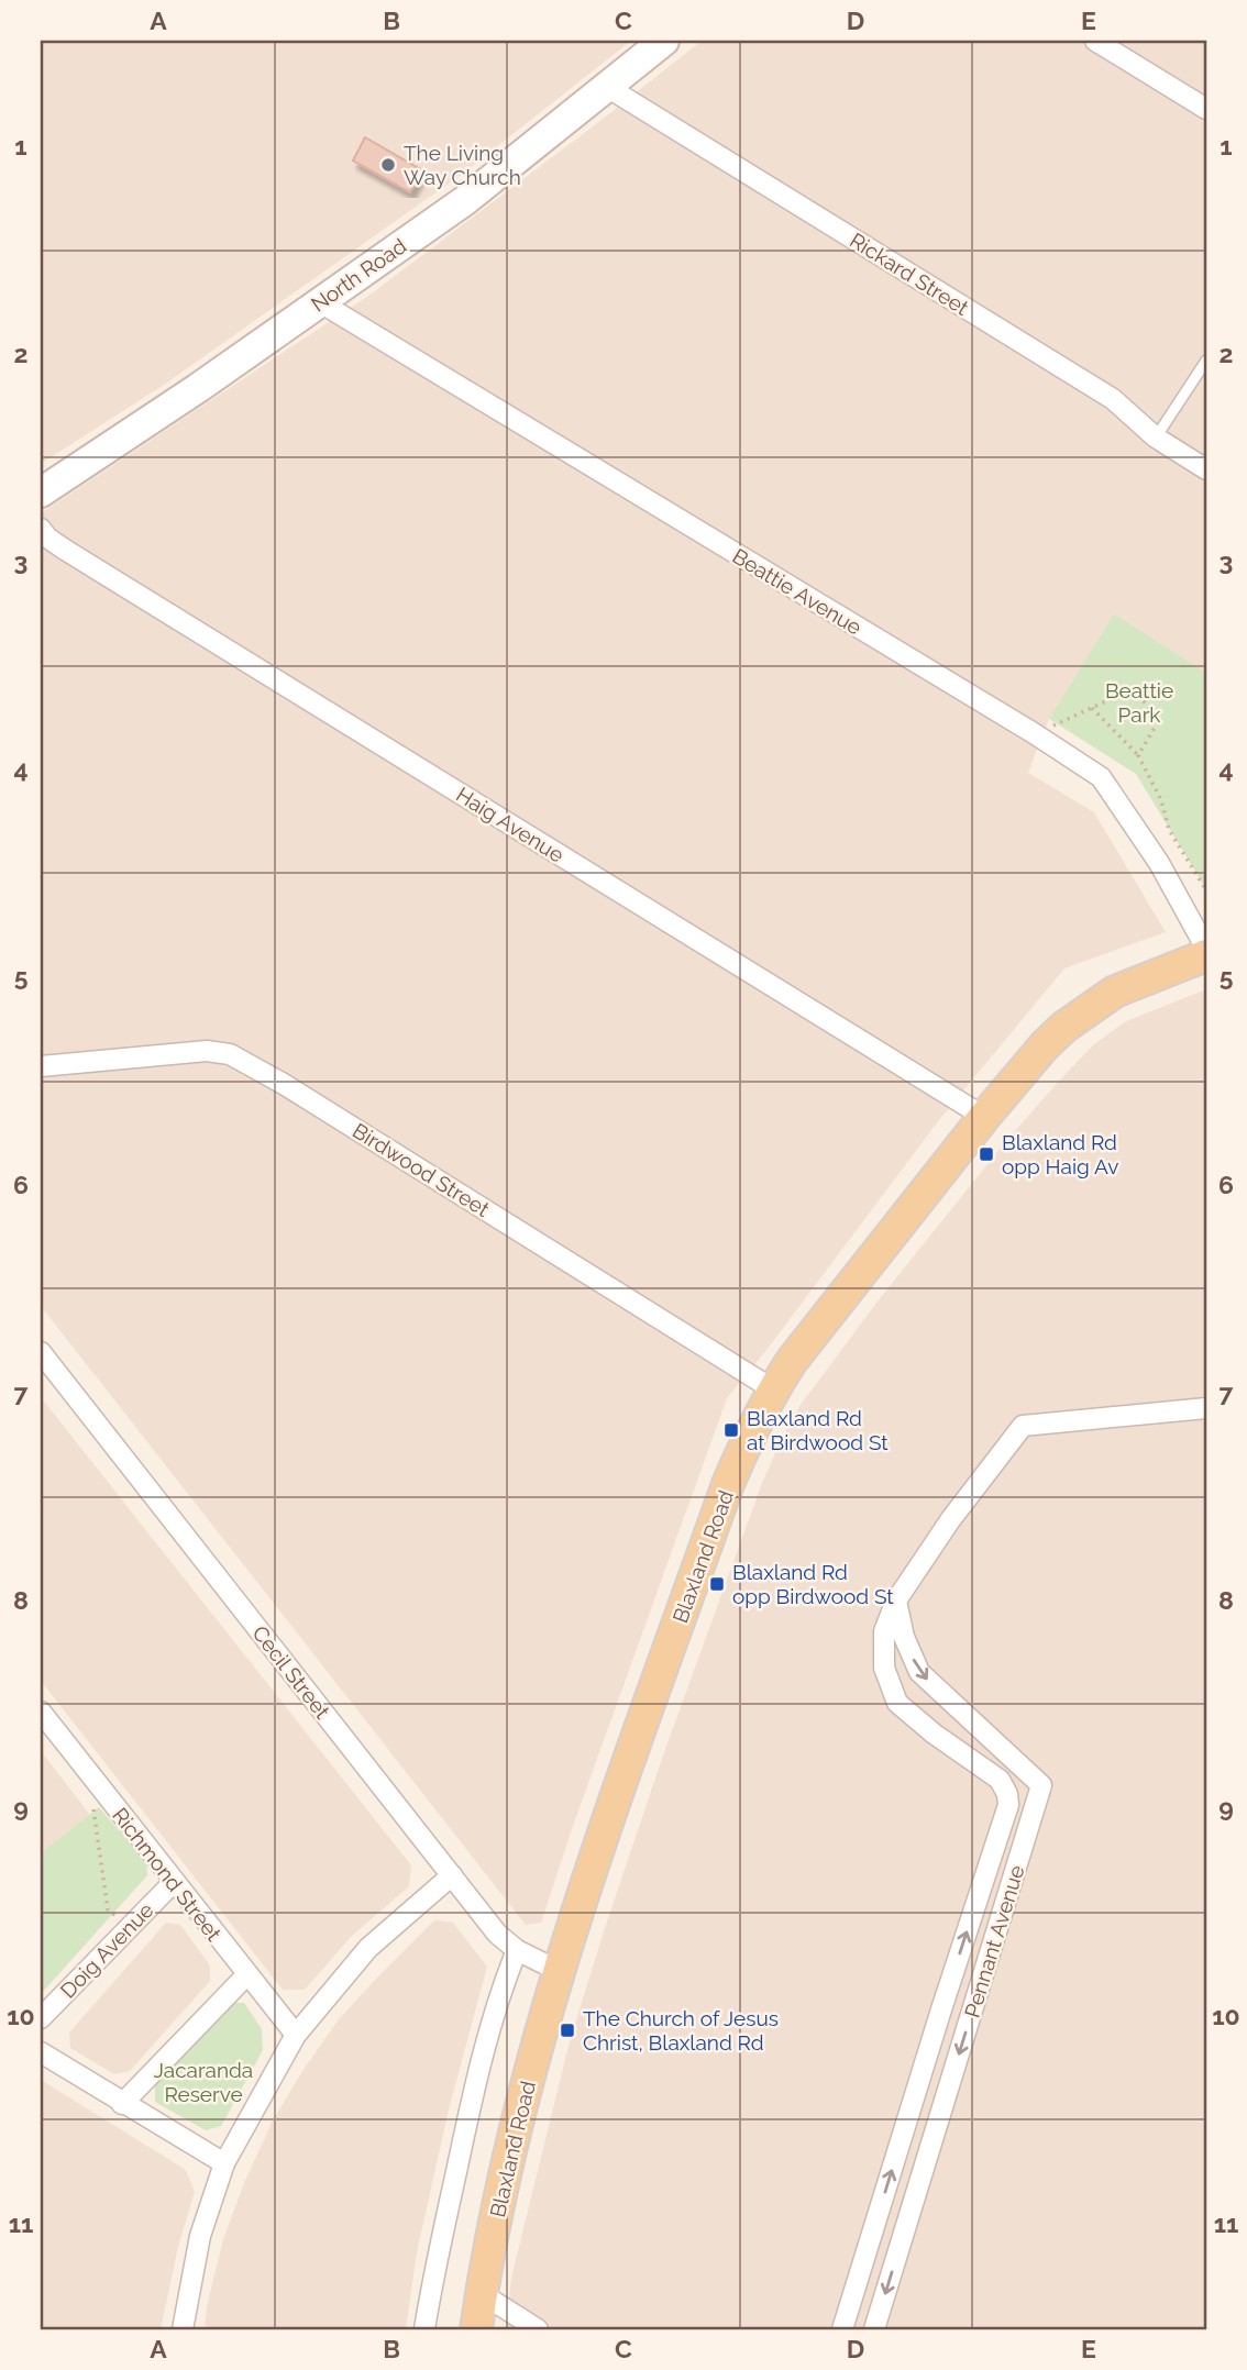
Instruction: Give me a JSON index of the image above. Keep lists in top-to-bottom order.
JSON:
{
  "streets": {
    "main road": ["Blaxland Road"],
    "street": [
      "Rickard Street",
      "North Road",
      "Beattie Avenue",
      "Haig Avenue",
      "Birdwood Street",
      "Cecil Street",
      "Richmond Street",
      "Pennant Avenue",
      "Doig Avenue"
    ]
  },
  "crossings": [
    ["Rickard Street", "North Road"],
    ["North Road", "Beattie Avenue"],
    ["Beattie Avenue", "Blaxland Road"],
    ["Haig Avenue", "Blaxland Road"],
    ["Birdwood Street", "Blaxland Road"],
    ["Blaxland Road", "Cecil Street"],
    ["Richmond Street", "Doig Avenue"]
  ],
  "parks": ["Beattie Park", "Jacaranda Reserve"],
  "places": {
    "other": ["The Living Way Church"],
    "transit": [
      "Blaxland Rd opp Haig Av",
      "Blaxland Rd at Birdwood St",
      "Blaxland Rd opp Birdwood St",
      "The Church of Jesus Christ, Blaxland Rd"
    ]
  },
  "grid": {
    "columns": [
      "A",
      "B",
      "C",
      "D",
      "E"
    ],
    "rows": [
      "1",
      "2",
      "3",
      "4",
      "5",
      "6",
      "7",
      "8",
      "9",
      "10",
      "11"
    ]
  }
}
